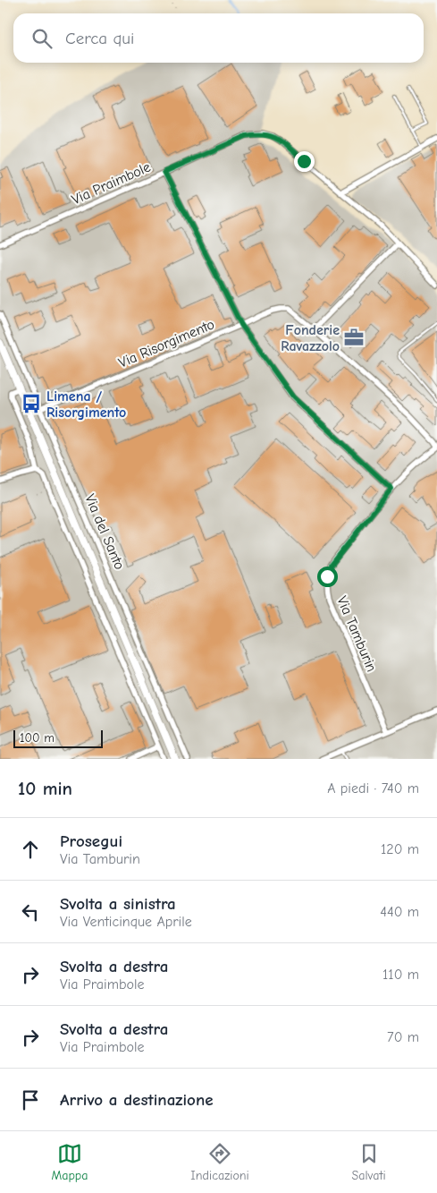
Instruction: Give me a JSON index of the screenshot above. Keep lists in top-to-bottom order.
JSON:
{
  "streets": {
    "street": [
      "Via Praimbole",
      "Via Risorgimento",
      "Via del Santo",
      "Via Tamburin"
    ]
  },
  "crossings": [
    ["Via Risorgimento", "Via del Santo"],
    ["Via Risorgimento", "Via Tamburin"]
  ],
  "places": {
    "office": ["Fonderie Ravazzolo"],
    "bus stop": ["Limena / Risorgimento"]
  },
  "scale_bar": "100 m",
  "page": {
    "search": "Cerca qui",
    "scale": "100 m",
    "heading": ["10 min", "A piedi · 740 m"],
    "list": [
      ["Prosegui", "Via Tamburin", "120 m"],
      ["Svolta a sinistra", "Via Venticinque Aprile", "440 m"],
      ["Svolta a destra", "Via Praimbole", "110 m"],
      ["Svolta a destra", "Via Praimbole", "70 m"],
      "Arrivo a destinazione"
    ],
    "nav": ["Mappa", "Indicazioni", "Salvati"]
  }
}
